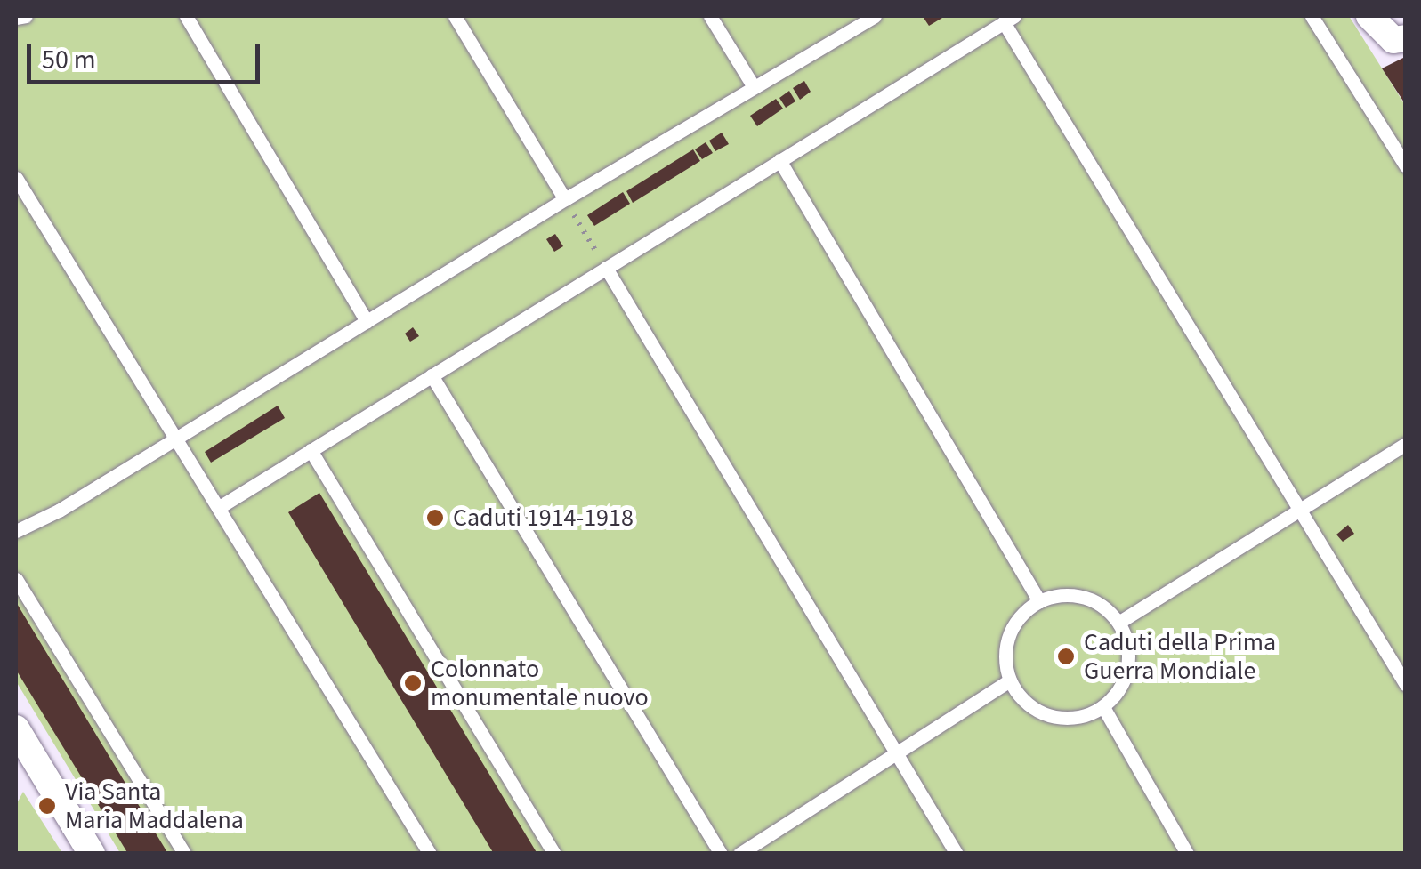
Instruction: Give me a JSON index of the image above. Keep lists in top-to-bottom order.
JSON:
{
  "places": [
    "Caduti 1914-1918",
    "Caduti della Prima Guerra Mondiale",
    "Colonnato monumentale nuovo",
    "Via Santa Maria Maddalena"
  ],
  "scale_bar": "50 m"
}
